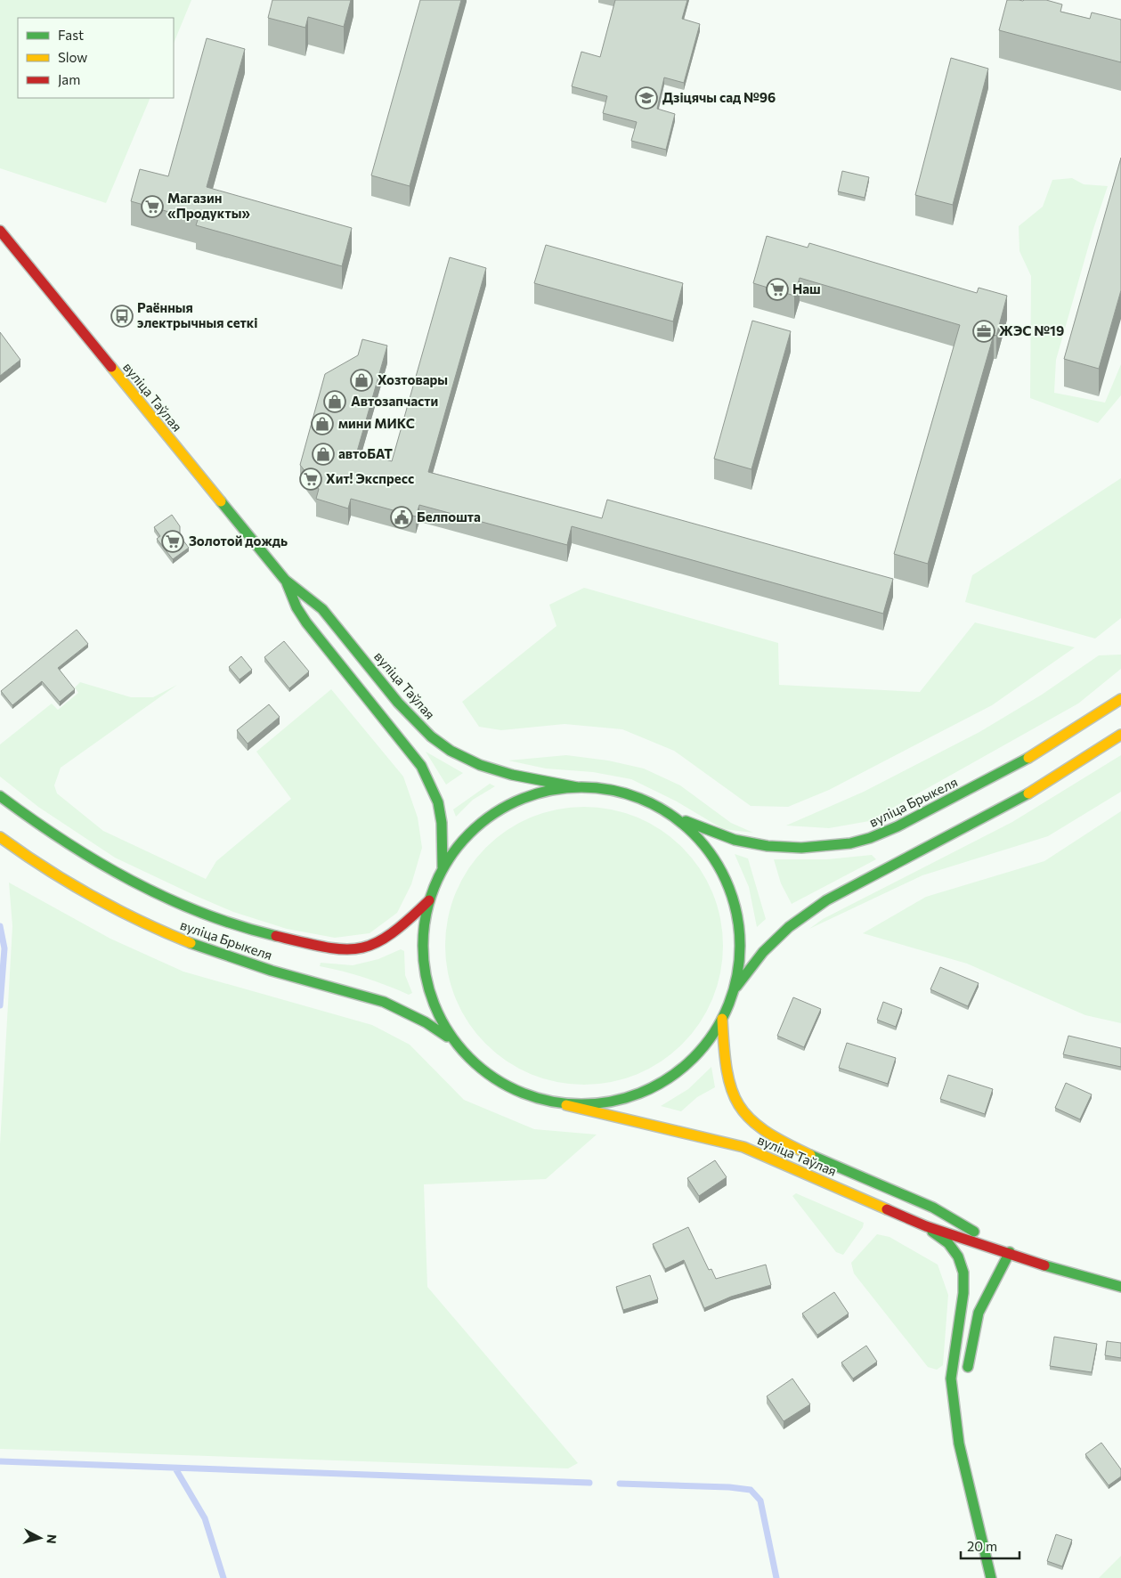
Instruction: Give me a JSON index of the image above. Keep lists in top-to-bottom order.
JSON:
{
  "streets": {
    "main road": ["вуліца Таўлая", "вуліца Брыкеля"]
  },
  "places": {
    "school or university": ["Дзіцячы сад №96"],
    "supermarket": [
      "Магазин «Продукты»",
      "Наш",
      "Хит! Экспресс",
      "Золотой дождь"
    ],
    "bus stop": ["Раённыя электрычныя сеткі"],
    "office": ["ЖЭС №19"],
    "shop": [
      "Хозтовары",
      "Автозапчасти",
      "мини МИКС",
      "автоБАТ"
    ],
    "public building": ["Белпошта"]
  },
  "legend": ["Fast", "Slow", "Jam"],
  "scale_bar": "20 m",
  "north": "right"
}
